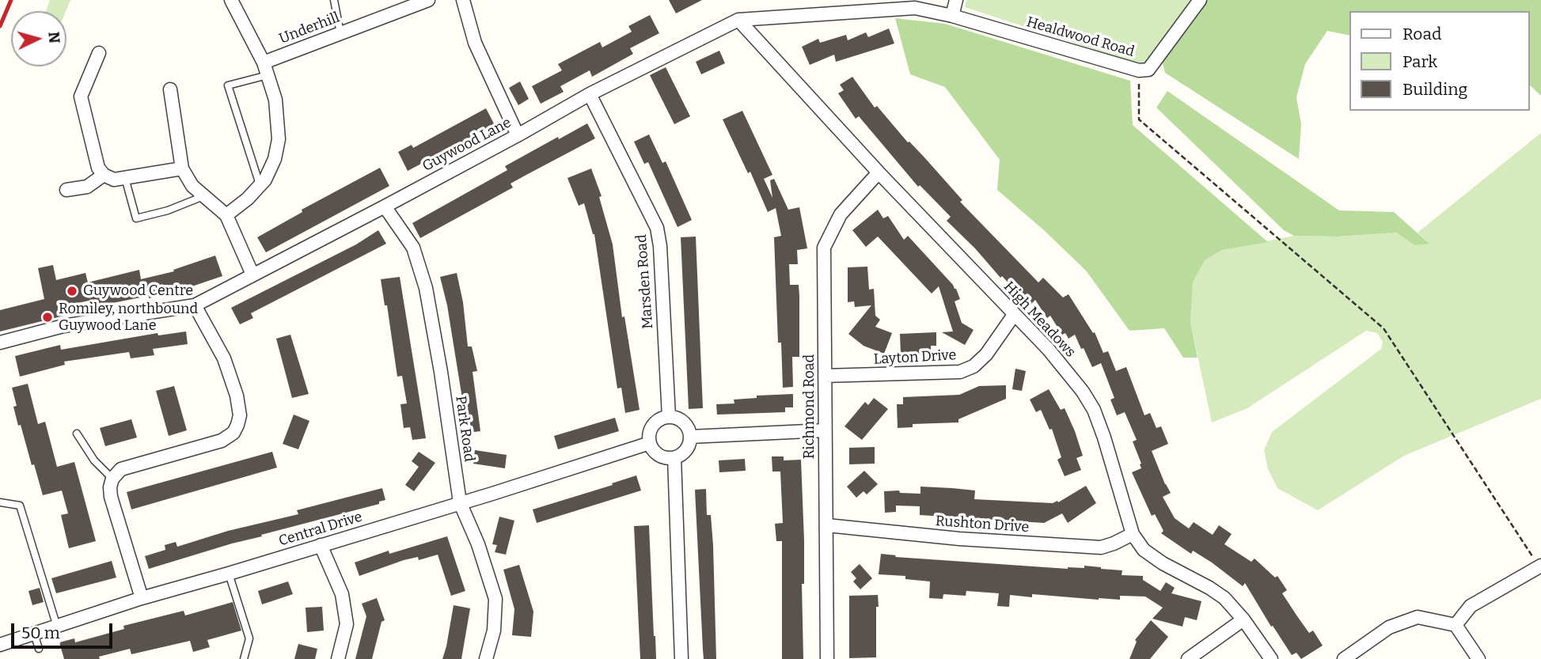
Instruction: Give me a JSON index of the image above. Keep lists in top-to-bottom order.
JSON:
{
  "streets": {
    "street": [
      "Underhill",
      "Healdwood Road",
      "Guywood Lane",
      "Marsden Road",
      "High Meadows",
      "Layton Drive",
      "Richmond Road",
      "Park Road",
      "Rushton Drive",
      "Central Drive"
    ]
  },
  "crossings": [
    ["Healdwood Road", "Guywood Lane"],
    ["Guywood Lane", "Marsden Road"],
    ["Guywood Lane", "High Meadows"],
    ["Guywood Lane", "Park Road"],
    ["Marsden Road", "Central Drive"],
    ["High Meadows", "Layton Drive"],
    ["High Meadows", "Richmond Road"],
    ["High Meadows", "Rushton Drive"],
    ["Layton Drive", "Richmond Road"],
    ["Richmond Road", "Rushton Drive"],
    ["Park Road", "Central Drive"]
  ],
  "places": ["Guywood Centre", "Romiley, northbound Guywood Lane"],
  "legend": ["Road", "Park", "Building"],
  "scale_bar": "50 m",
  "north": "right"
}
